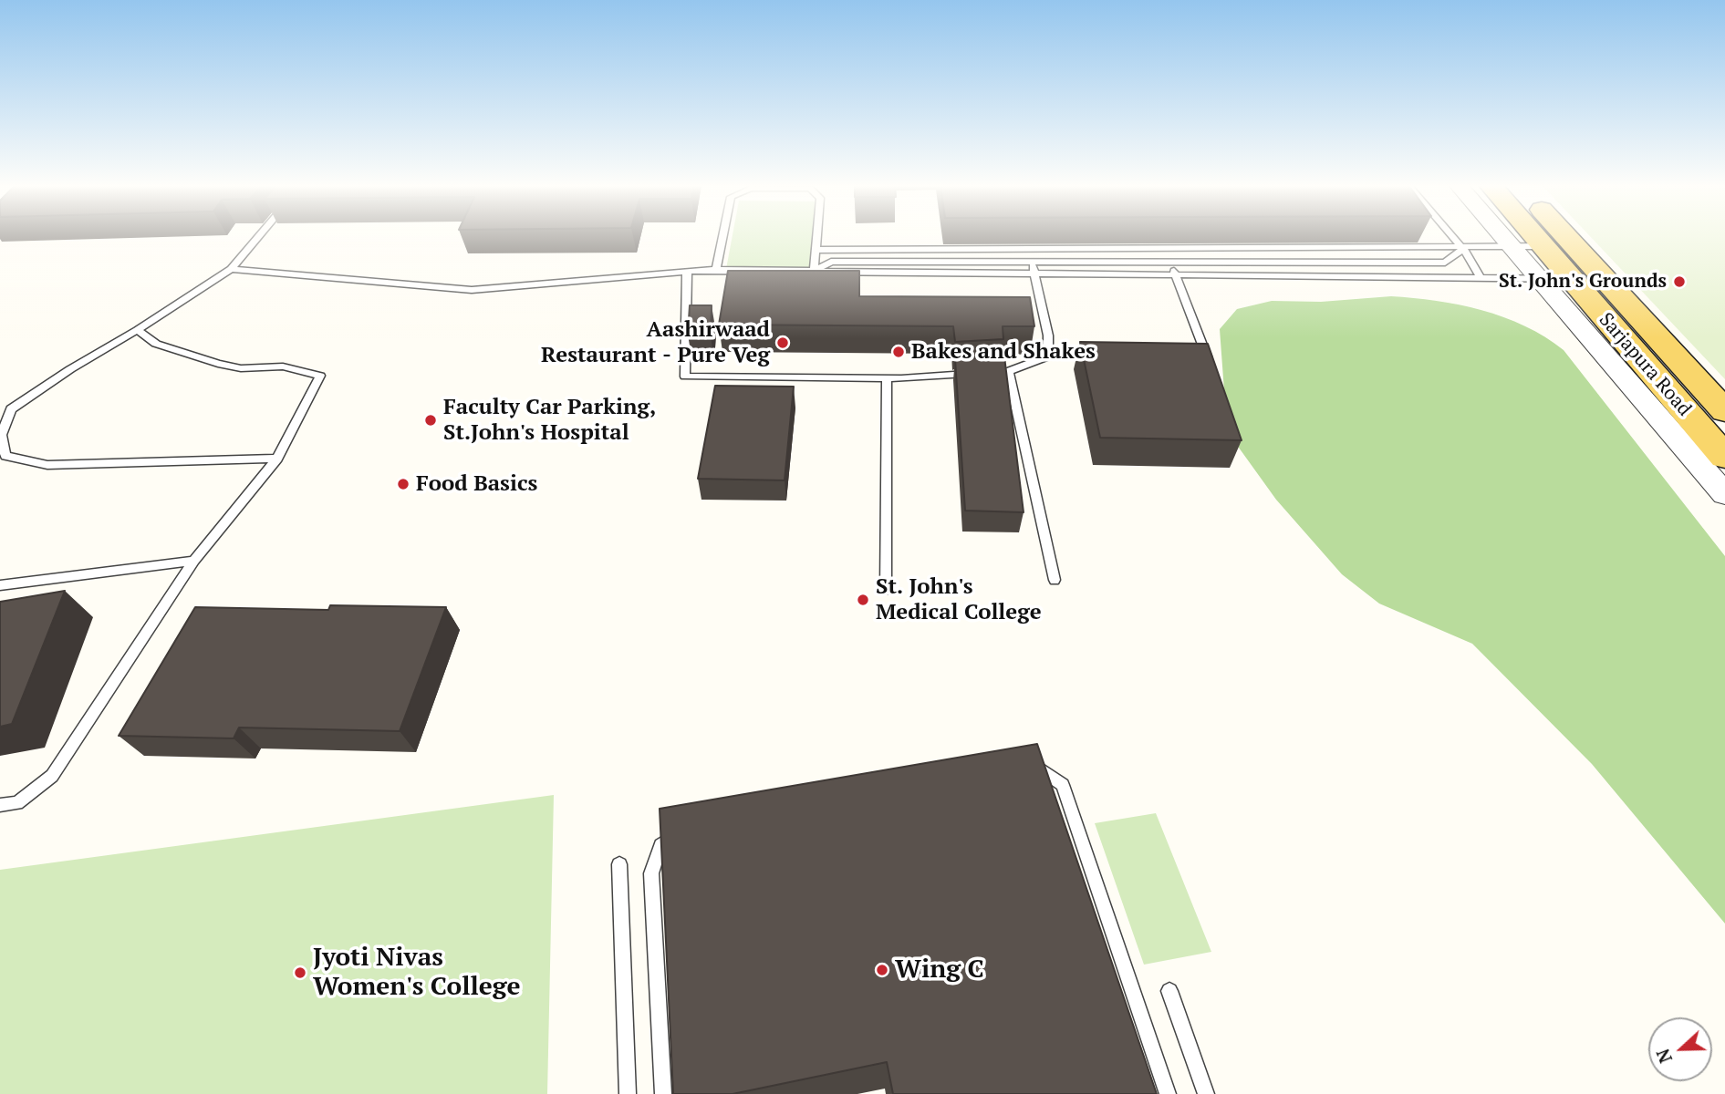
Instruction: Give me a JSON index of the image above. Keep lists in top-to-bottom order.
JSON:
{
  "streets": {
    "main road": ["Sarjapura Road"]
  },
  "places": [
    "St. John's Grounds",
    "Aashirwaad Restaurant - Pure Veg",
    "Bakes and Shakes",
    "Faculty Car Parking, St.John's Hospital",
    "Food Basics",
    "St. John's Medical College",
    "Wing C",
    "Jyoti Nivas Women's College"
  ],
  "north": "left"
}
